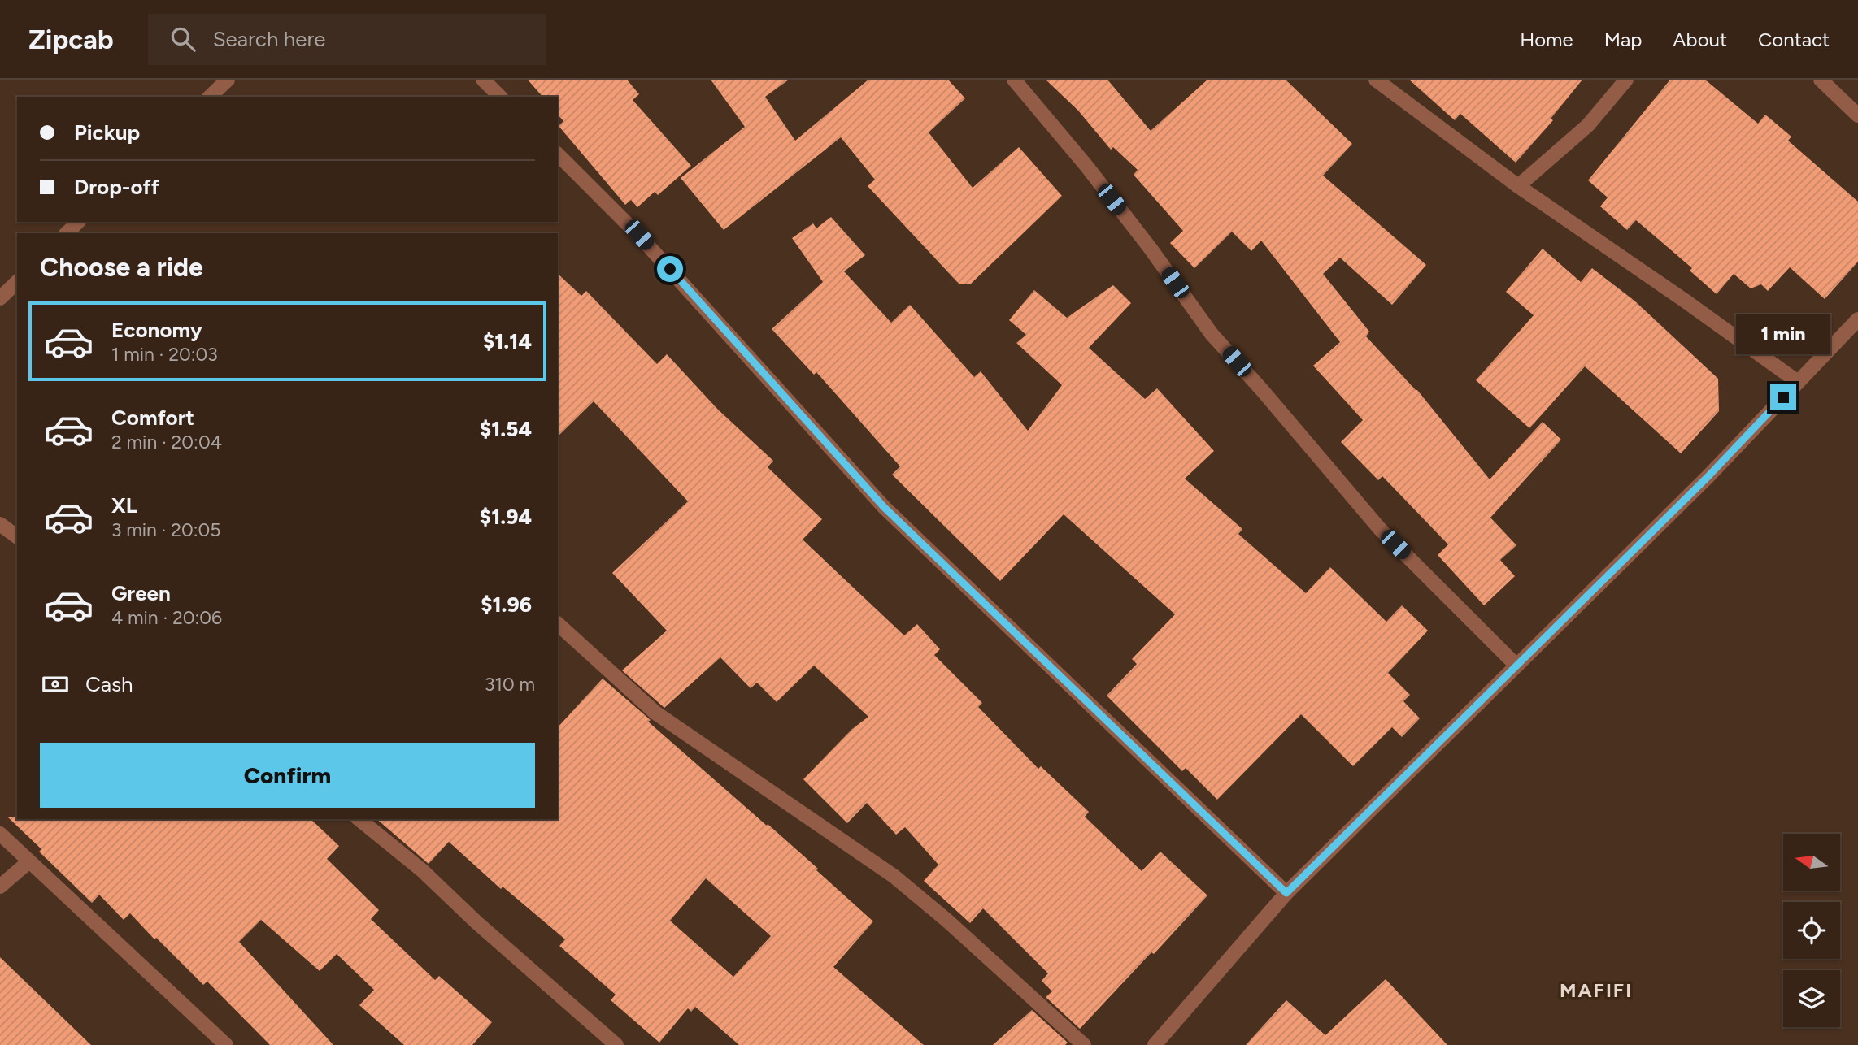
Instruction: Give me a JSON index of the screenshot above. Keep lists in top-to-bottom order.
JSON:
{
  "districts": ["MAFIFI"],
  "north": "left",
  "page": {
    "header": "Zipcab",
    "search": "Search here",
    "nav": [
      "Home",
      "Map",
      "About",
      "Contact"
    ],
    "banner": ["Pickup", "Drop-off"],
    "heading": "Choose a ride",
    "list": [
      {
        "name": "Economy",
        "note": "1 min · 20:03",
        "value": "$1.14"
      },
      {
        "name": "Comfort",
        "note": "2 min · 20:04",
        "value": "$1.54"
      },
      {
        "name": "XL",
        "note": "3 min · 20:05",
        "value": "$1.94"
      },
      {
        "name": "Green",
        "note": "4 min · 20:06",
        "value": "$1.96"
      }
    ],
    "bubble": "1 min",
    "pay": ["Cash", "310 m"],
    "buttons": "Confirm"
  }
}
